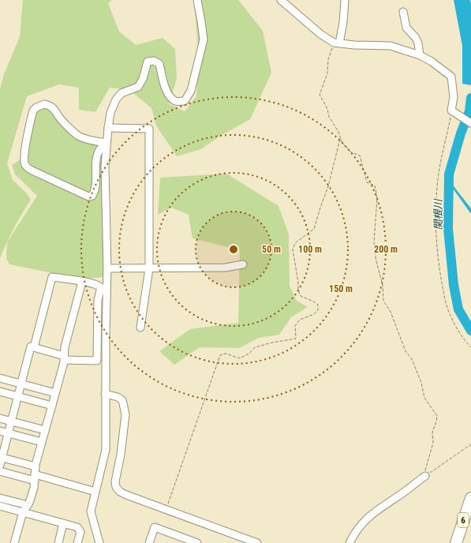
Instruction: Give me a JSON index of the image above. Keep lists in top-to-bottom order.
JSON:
{
  "streets": {
    "highway": ["6"]
  },
  "water": ["関根川"],
  "rings": [
    "50 m",
    "100 m",
    "200 m",
    "150 m"
  ]
}
